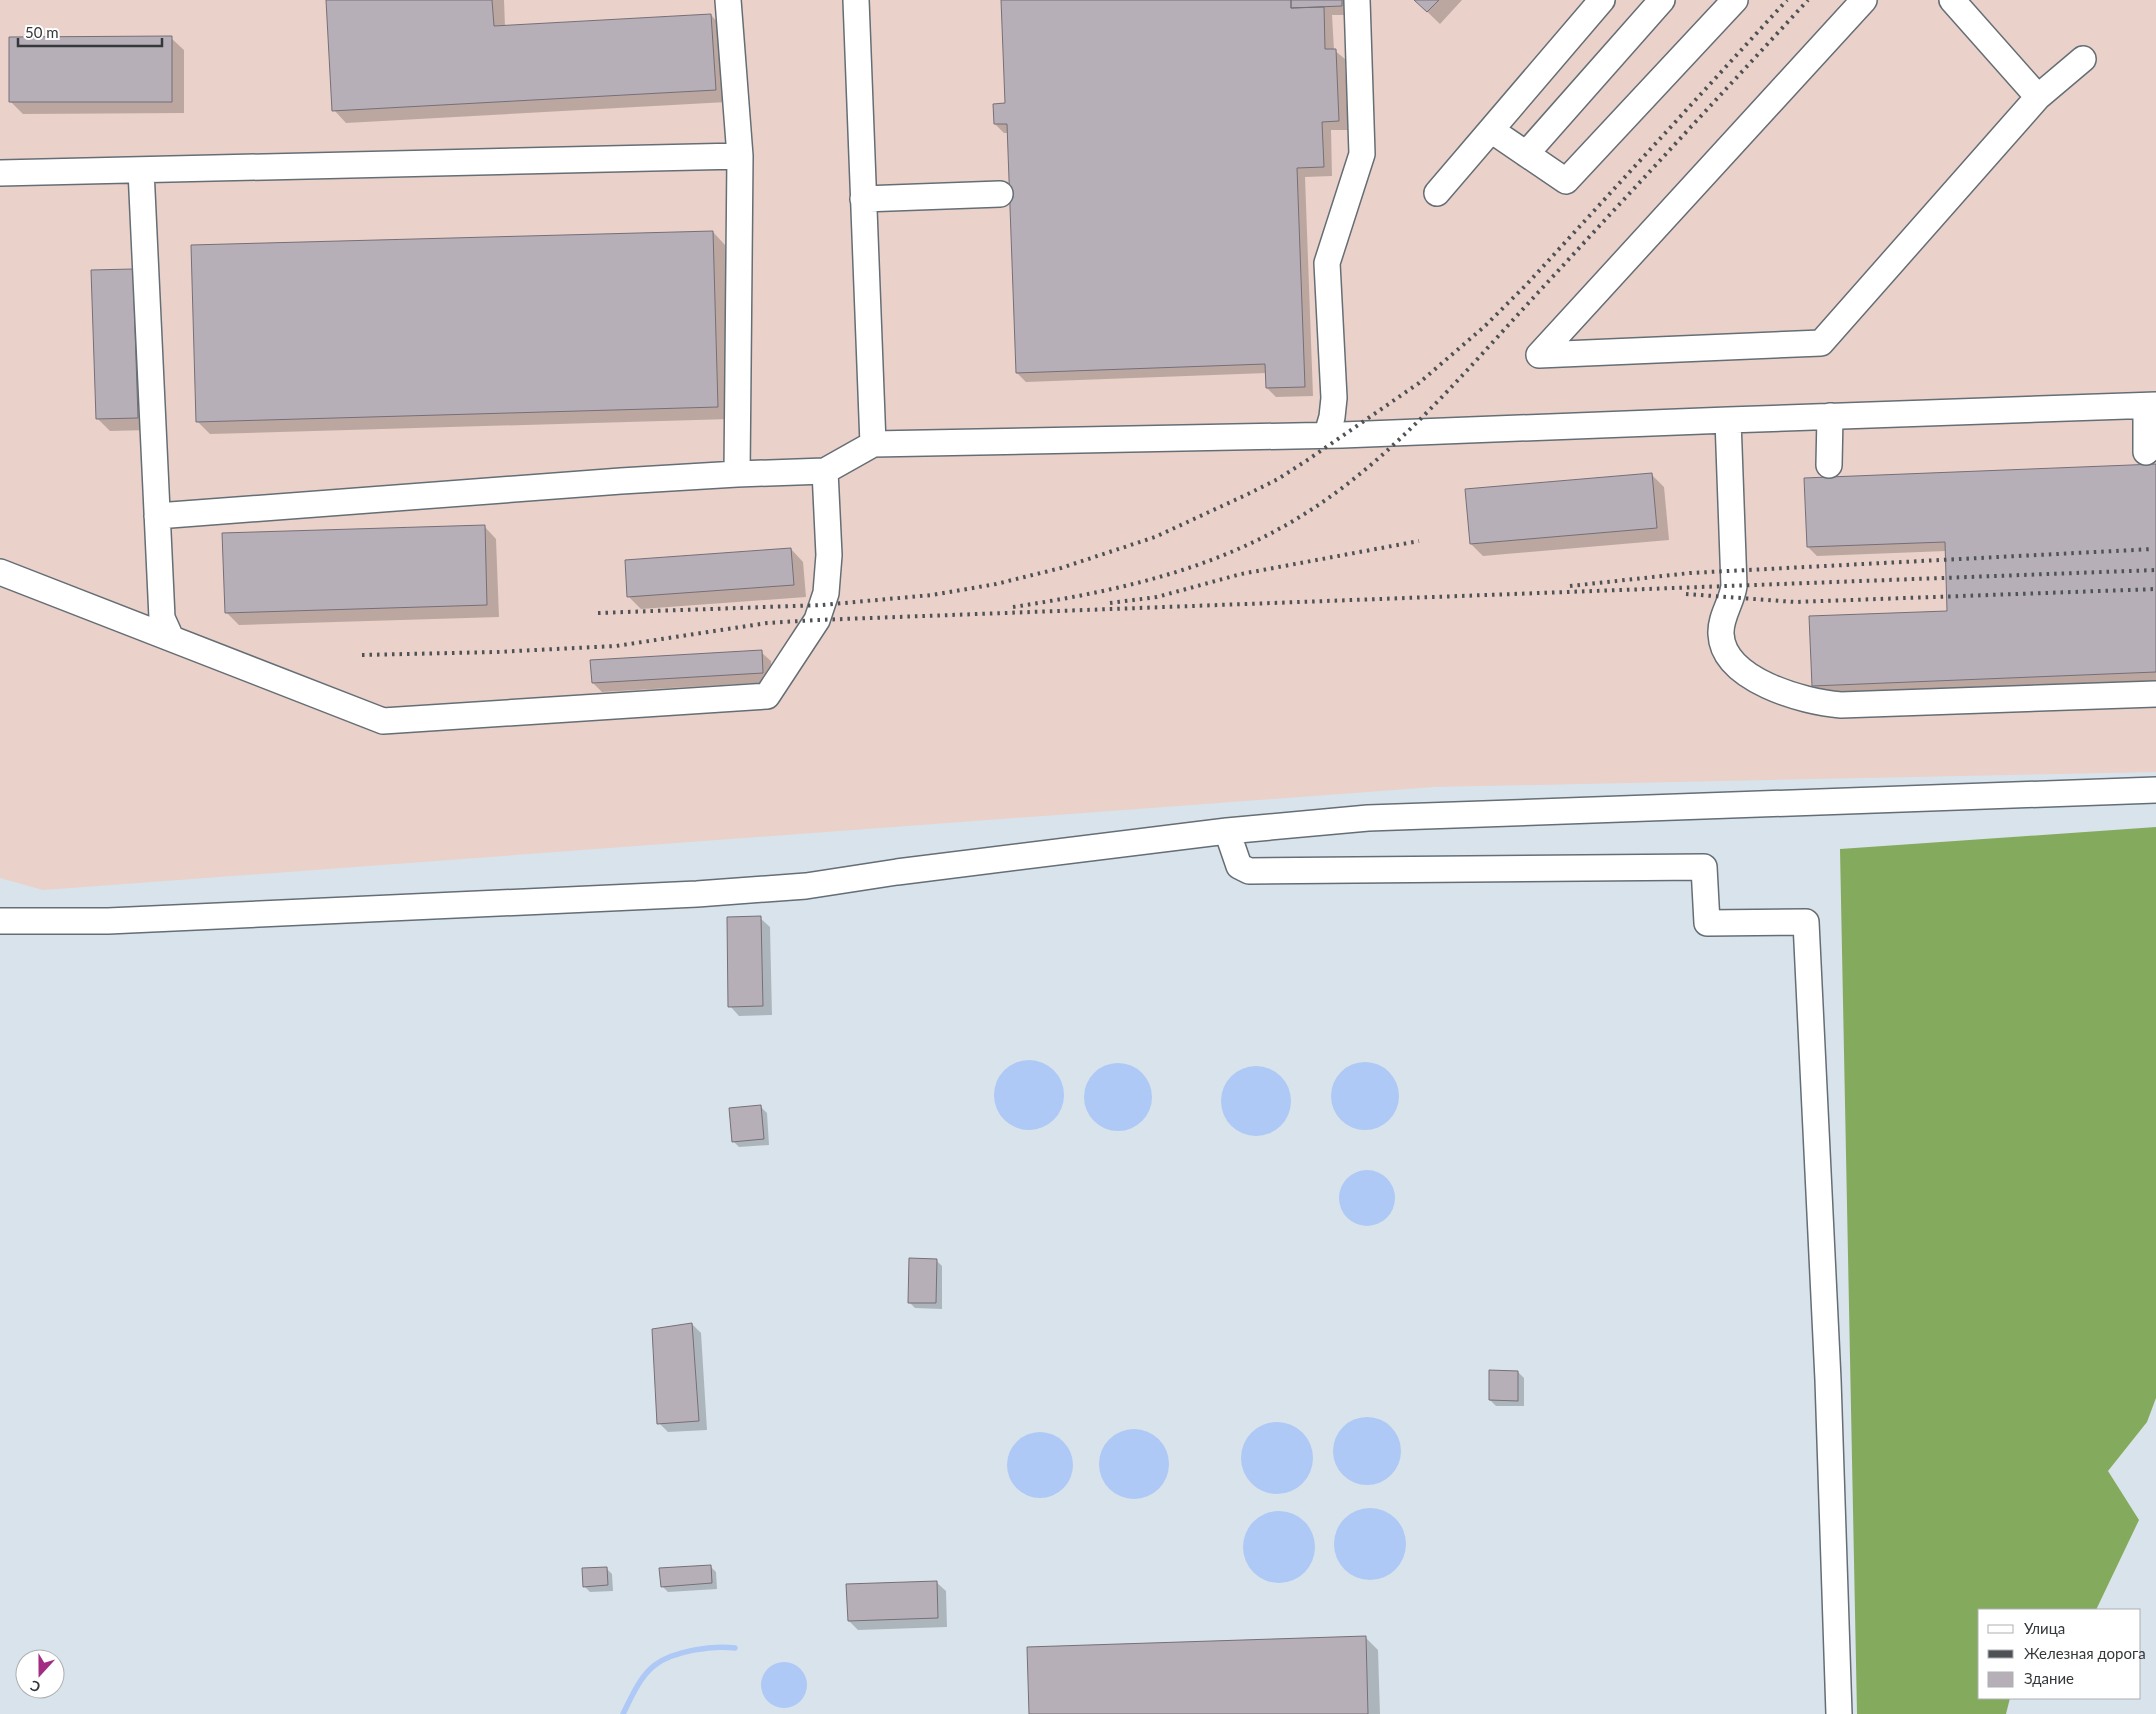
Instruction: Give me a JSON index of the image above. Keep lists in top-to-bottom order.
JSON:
{
  "legend": ["Улица", "Железная дорога", "Здание"],
  "scale_bar": "50 m",
  "north": "bottom"
}
